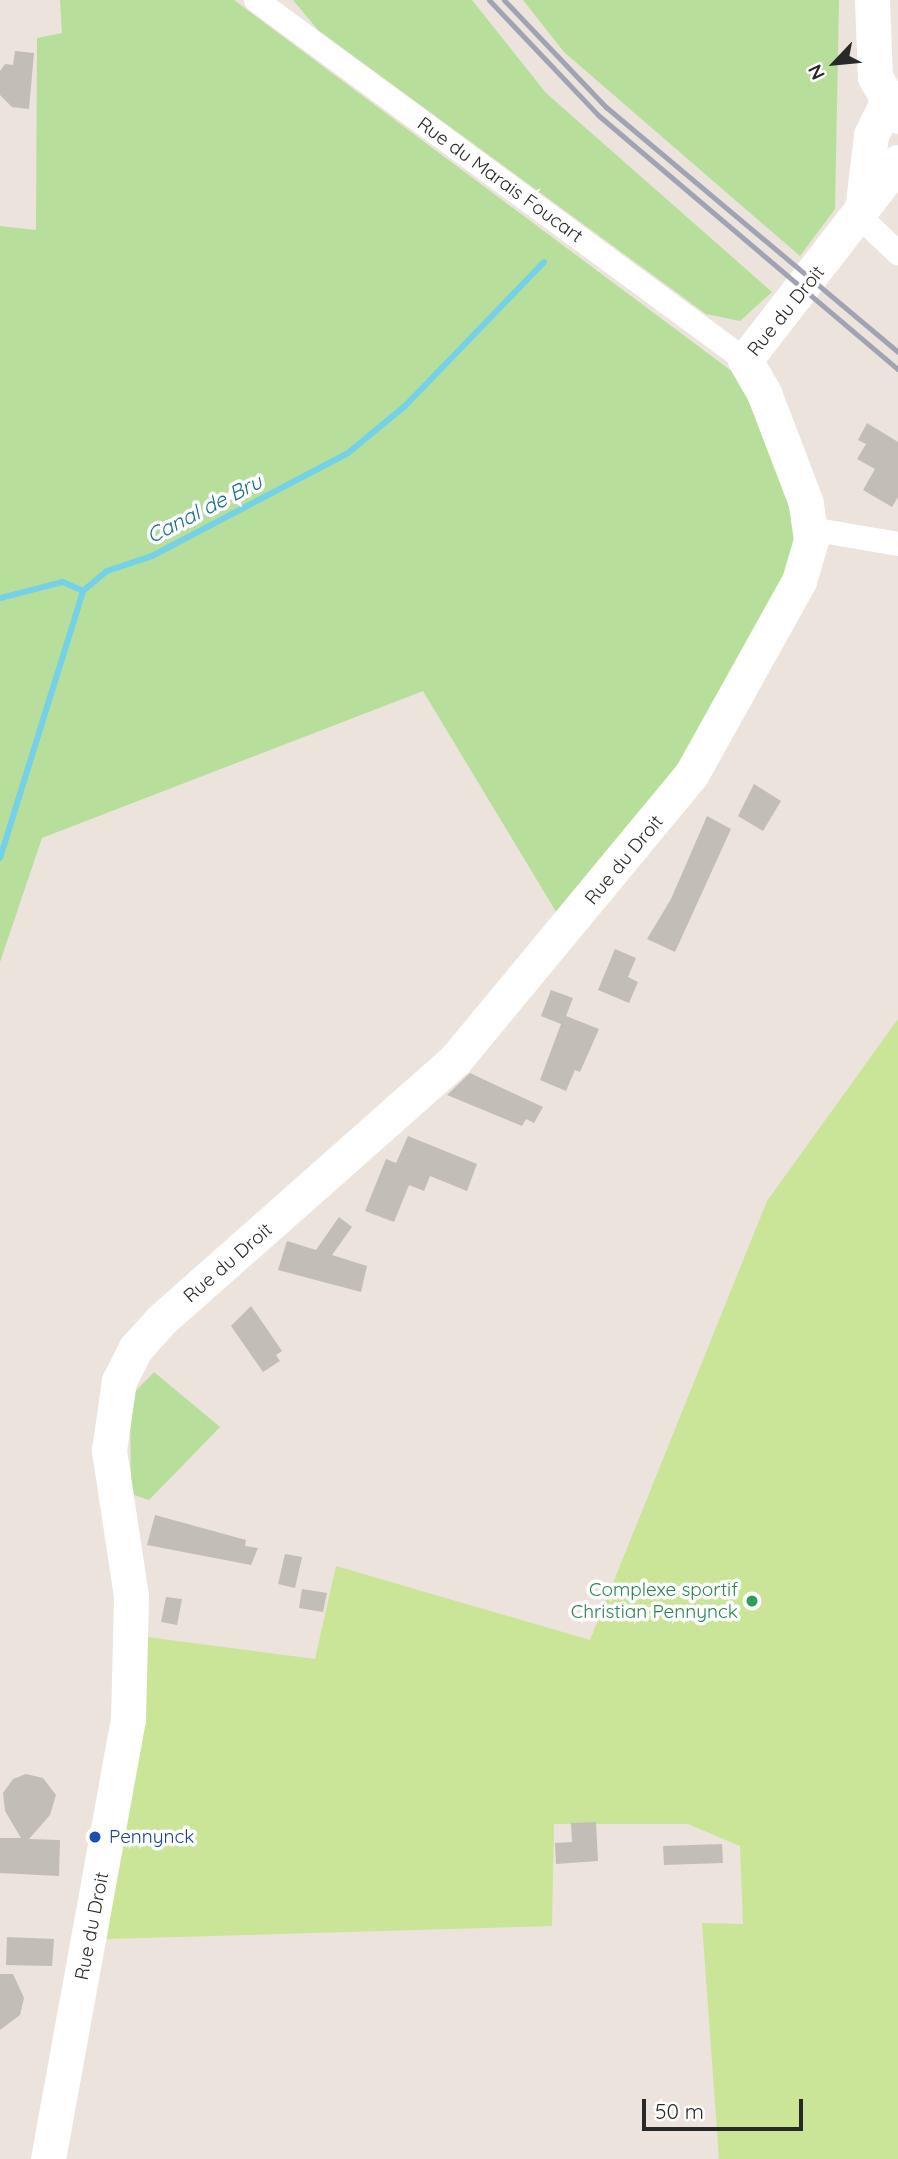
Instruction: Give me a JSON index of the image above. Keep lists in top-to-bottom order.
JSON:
{
  "streets": {
    "street": ["Rue du Marais Foucart", "Rue du Droit"]
  },
  "crossings": [
    ["Rue du Marais Foucart", "Rue du Droit"]
  ],
  "water": ["Canal de Bru"],
  "places": ["Complexe sportif Christian Pennynck", "Pennynck"],
  "scale_bar": "50 m",
  "north": "bottom left"
}
